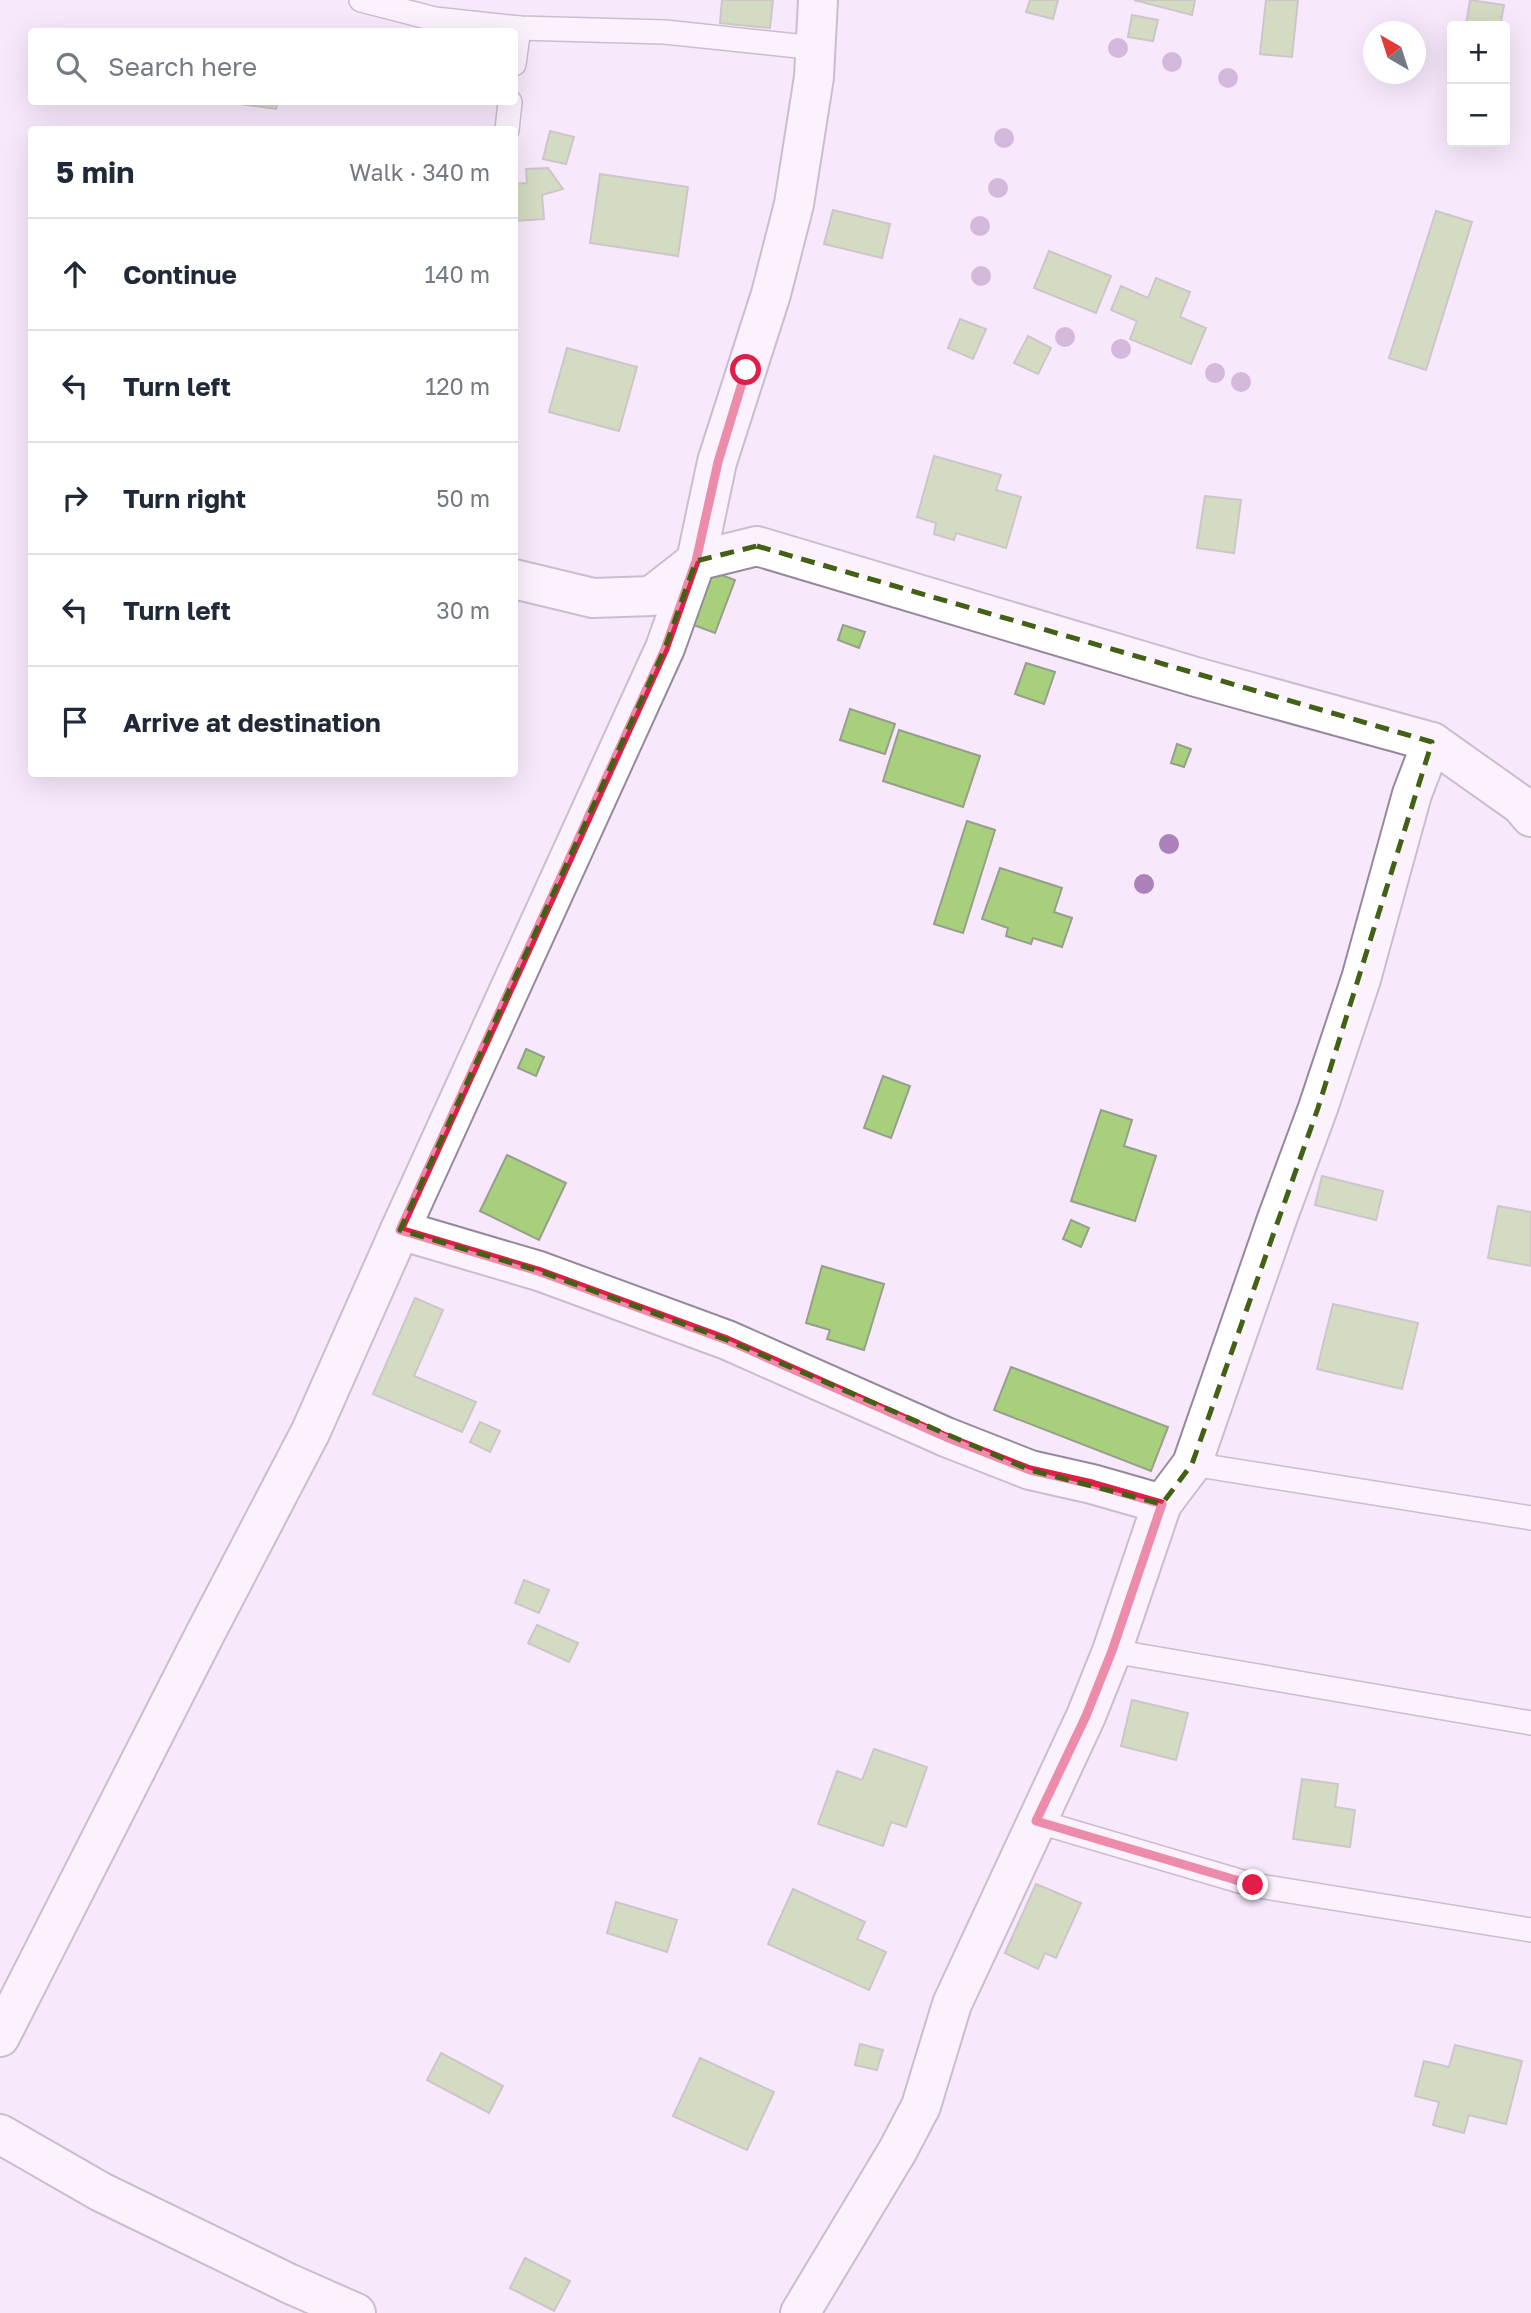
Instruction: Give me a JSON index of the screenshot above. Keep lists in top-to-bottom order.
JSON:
{
  "north": "top left",
  "page": {
    "map_buttons": ["+", "−"],
    "search": "Search here",
    "heading": ["5 min", "Walk · 340 m"],
    "list": [
      ["Continue", "140 m"],
      ["Turn left", "120 m"],
      ["Turn right", "50 m"],
      ["Turn left", "30 m"],
      "Arrive at destination"
    ]
  }
}
